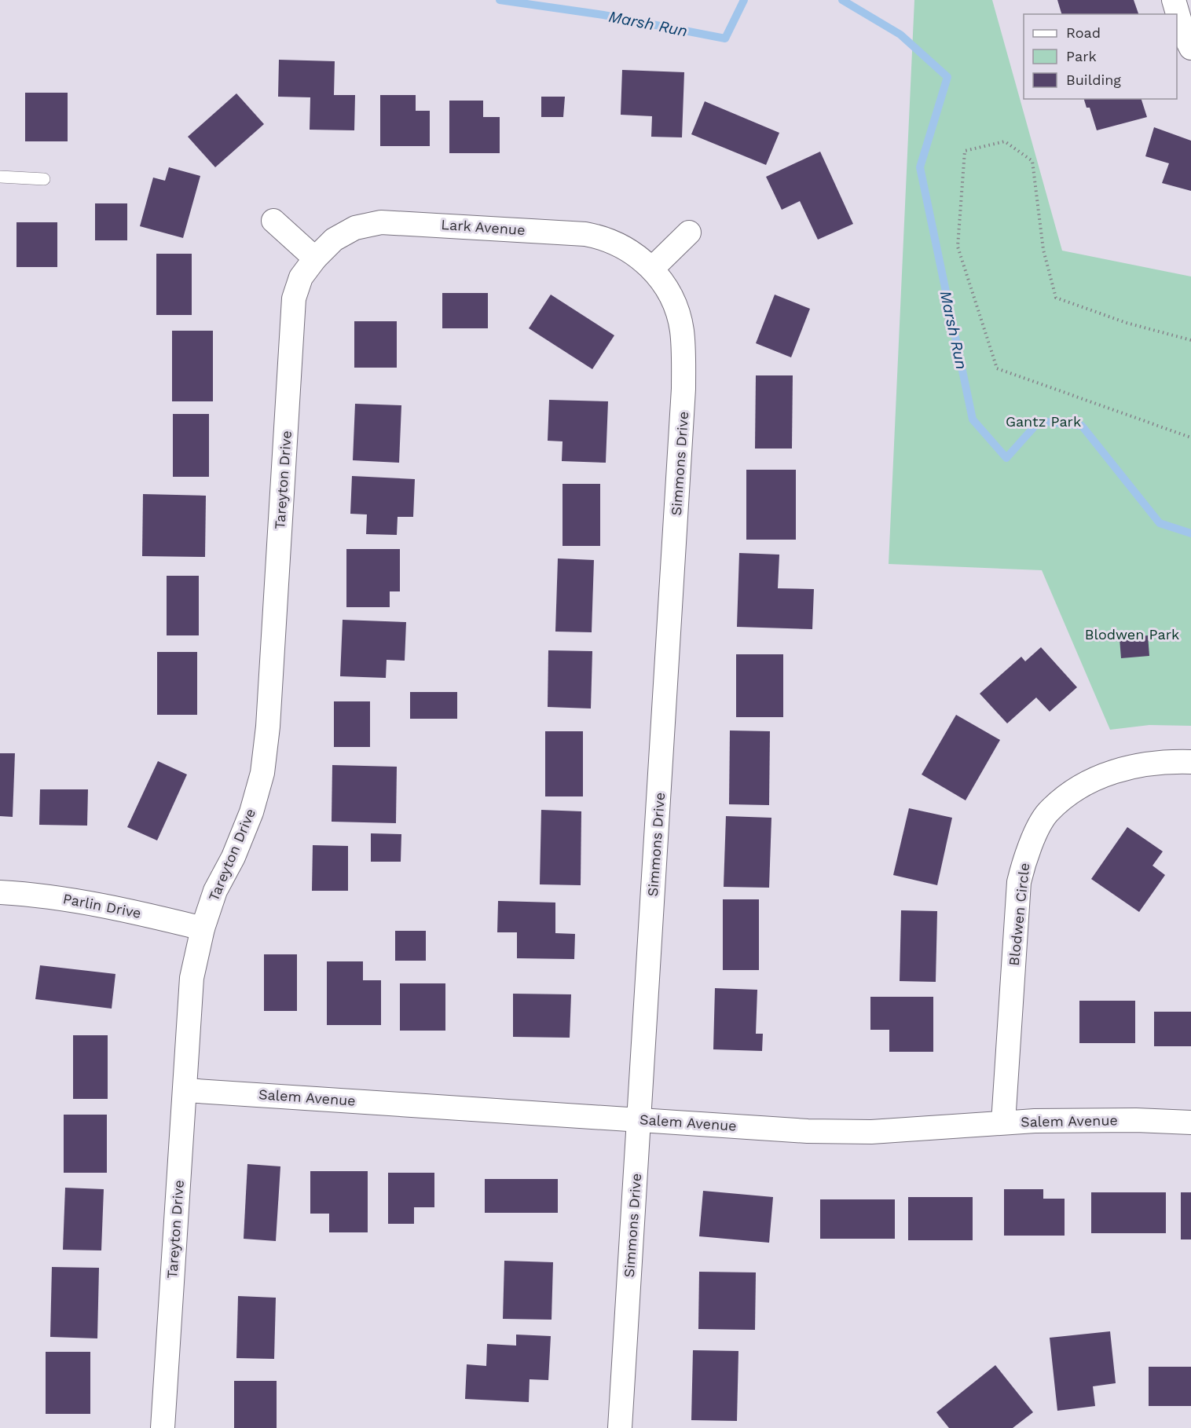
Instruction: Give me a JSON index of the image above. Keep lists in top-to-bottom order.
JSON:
{
  "streets": {
    "street": [
      "Lark Avenue",
      "Simmons Drive",
      "Tareyton Drive",
      "Parlin Drive",
      "Blodwen Circle",
      "Salem Avenue"
    ]
  },
  "crossings": [
    ["Lark Avenue", "Simmons Drive"],
    ["Lark Avenue", "Tareyton Drive"],
    ["Simmons Drive", "Salem Avenue"],
    ["Tareyton Drive", "Parlin Drive"],
    ["Tareyton Drive", "Salem Avenue"],
    ["Blodwen Circle", "Salem Avenue"]
  ],
  "water": ["Marsh Run"],
  "parks": ["Gantz Park", "Blodwen Park"],
  "legend": ["Road", "Park", "Building"]
}
